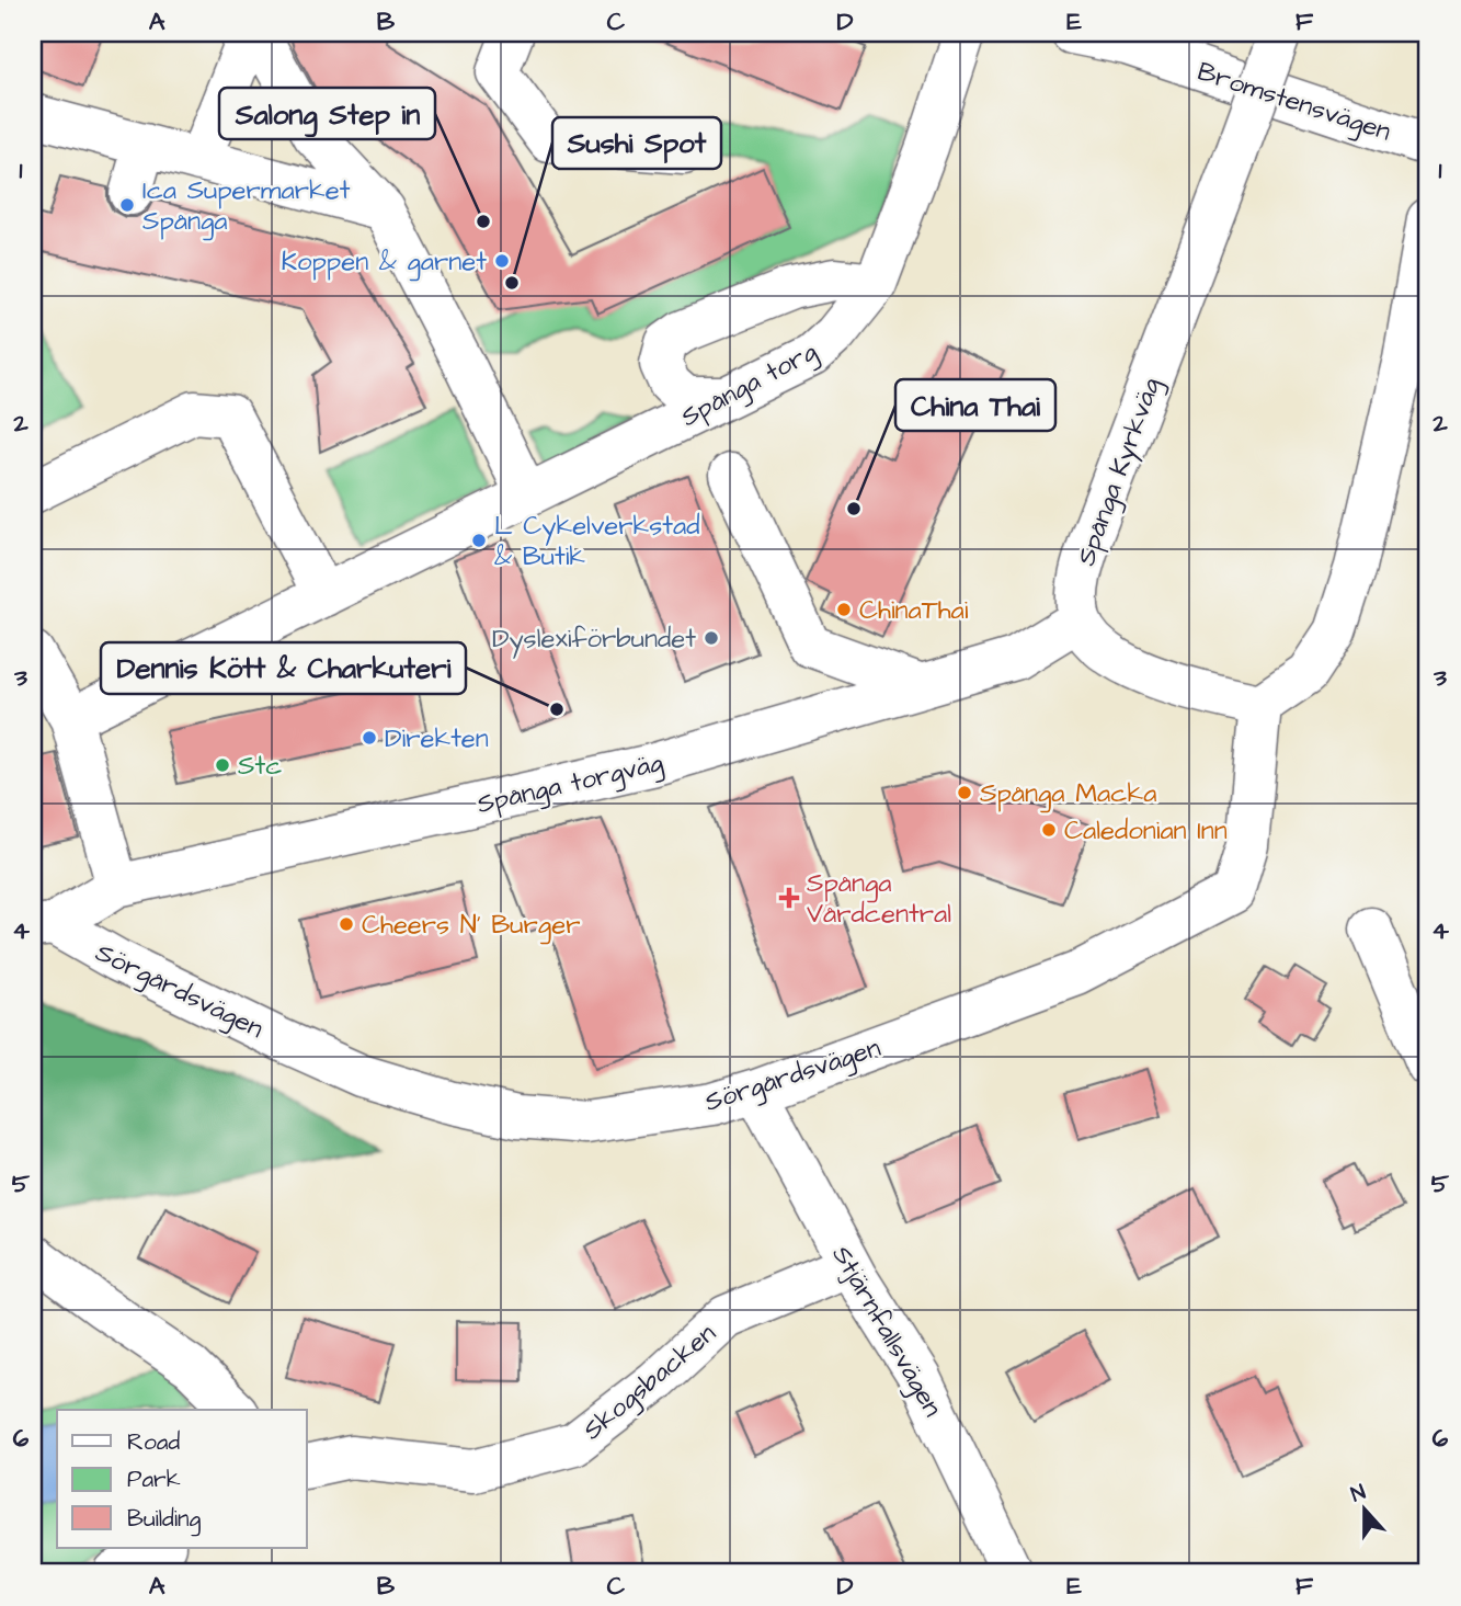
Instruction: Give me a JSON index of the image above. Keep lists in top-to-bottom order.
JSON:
{
  "streets": {
    "street": [
      "Bromstensvägen",
      "Spånga torg",
      "Spånga Kyrkväg",
      "Spånga torgväg",
      "Sörgårdsvägen",
      "Stjärnfallsvägen",
      "Skogsbacken"
    ]
  },
  "crossings": [
    ["Spånga Kyrkväg", "Spånga torgväg"],
    ["Spånga torgväg", "Sörgårdsvägen"],
    ["Sörgårdsvägen", "Stjärnfallsvägen"],
    ["Stjärnfallsvägen", "Skogsbacken"]
  ],
  "places": {
    "other": [
      "Ica Supermarket Spånga",
      "Salong Step in",
      "Koppen & garnet",
      "Sushi Spot",
      "China Thai",
      "L Cykelverkstad & Butik",
      "ChinaThai",
      "Dyslexiförbundet",
      "Dennis Kött & Charkuteri",
      "Direkten",
      "Stc",
      "Spånga Macka",
      "Caledonian Inn",
      "Cheers N’ Burger"
    ],
    "health": ["Spånga Vårdcentral"]
  },
  "legend": ["Road", "Park", "Building"],
  "north": "top",
  "grid": {
    "columns": [
      "A",
      "B",
      "C",
      "D",
      "E",
      "F"
    ],
    "rows": [
      "1",
      "2",
      "3",
      "4",
      "5",
      "6"
    ]
  }
}
